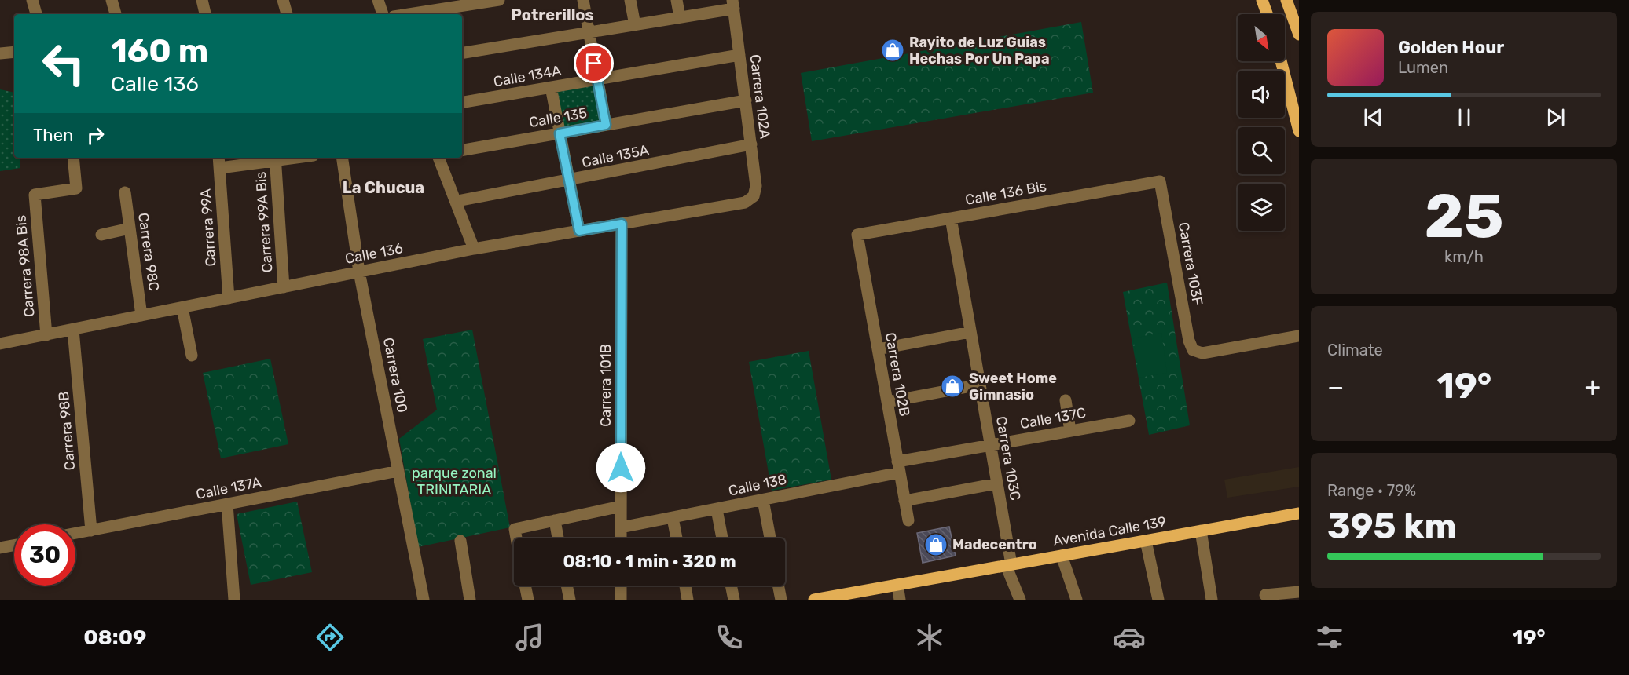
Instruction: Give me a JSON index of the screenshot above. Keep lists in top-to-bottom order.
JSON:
{
  "streets": {
    "main road": ["Avenida Calle 139"],
    "street": [
      "Calle 134A",
      "Carrera 102A",
      "Calle 135",
      "Calle 135A",
      "Calle 136 Bis",
      "Carrera 99A Bis",
      "Carrera 99A",
      "Carrera 98C",
      "Calle 136",
      "Carrera 103F",
      "Carrera 98A Bis",
      "Carrera 102B",
      "Carrera 100",
      "Carrera 101B",
      "Calle 137C",
      "Carrera 98B",
      "Carrera 103C",
      "Calle 138",
      "Calle 137A"
    ]
  },
  "crossings": [
    ["Calle 134A", "Carrera 102A"],
    ["Carrera 102A", "Calle 135"],
    ["Carrera 102A", "Calle 135A"],
    ["Carrera 102A", "Calle 136"],
    ["Calle 136 Bis", "Carrera 103F"],
    ["Calle 136 Bis", "Carrera 102B"],
    ["Calle 136 Bis", "Carrera 103C"],
    ["Carrera 99A Bis", "Calle 136"],
    ["Carrera 99A", "Calle 136"],
    ["Carrera 98C", "Calle 136"],
    ["Calle 136", "Carrera 98A Bis"],
    ["Calle 136", "Carrera 100"],
    ["Calle 136", "Carrera 101B"],
    ["Calle 136", "Carrera 98B"],
    ["Carrera 102B", "Calle 137C"],
    ["Carrera 102B", "Calle 138"],
    ["Carrera 100", "Calle 137A"],
    ["Carrera 101B", "Calle 138"],
    ["Calle 137C", "Carrera 103C"],
    ["Calle 137C", "Calle 138"],
    ["Carrera 98B", "Calle 137A"],
    ["Carrera 103C", "Avenida Calle 139"]
  ],
  "districts": ["Potrerillos", "La Chucua"],
  "parks": ["parque zonal TRINITARIA"],
  "places": {
    "shop": ["Rayito de Luz Guias Hechas Por Un Papa", "Sweet Home Gimnasio", "Madecentro"]
  },
  "north": "bottom right",
  "page": {
    "turn": ["160 m", "Calle 136"],
    "song": ["Golden Hour", "Lumen"],
    "then": "Then",
    "tile": [
      ["25", "km/h"],
      "Climate",
      ["Range · 79%", "395 km"]
    ],
    "heat": ["−", "19°", "+"],
    "limit": "30",
    "trip": "08:10 · 1 min · 320 m",
    "tabs": ["08:09", "19°"]
  }
}
